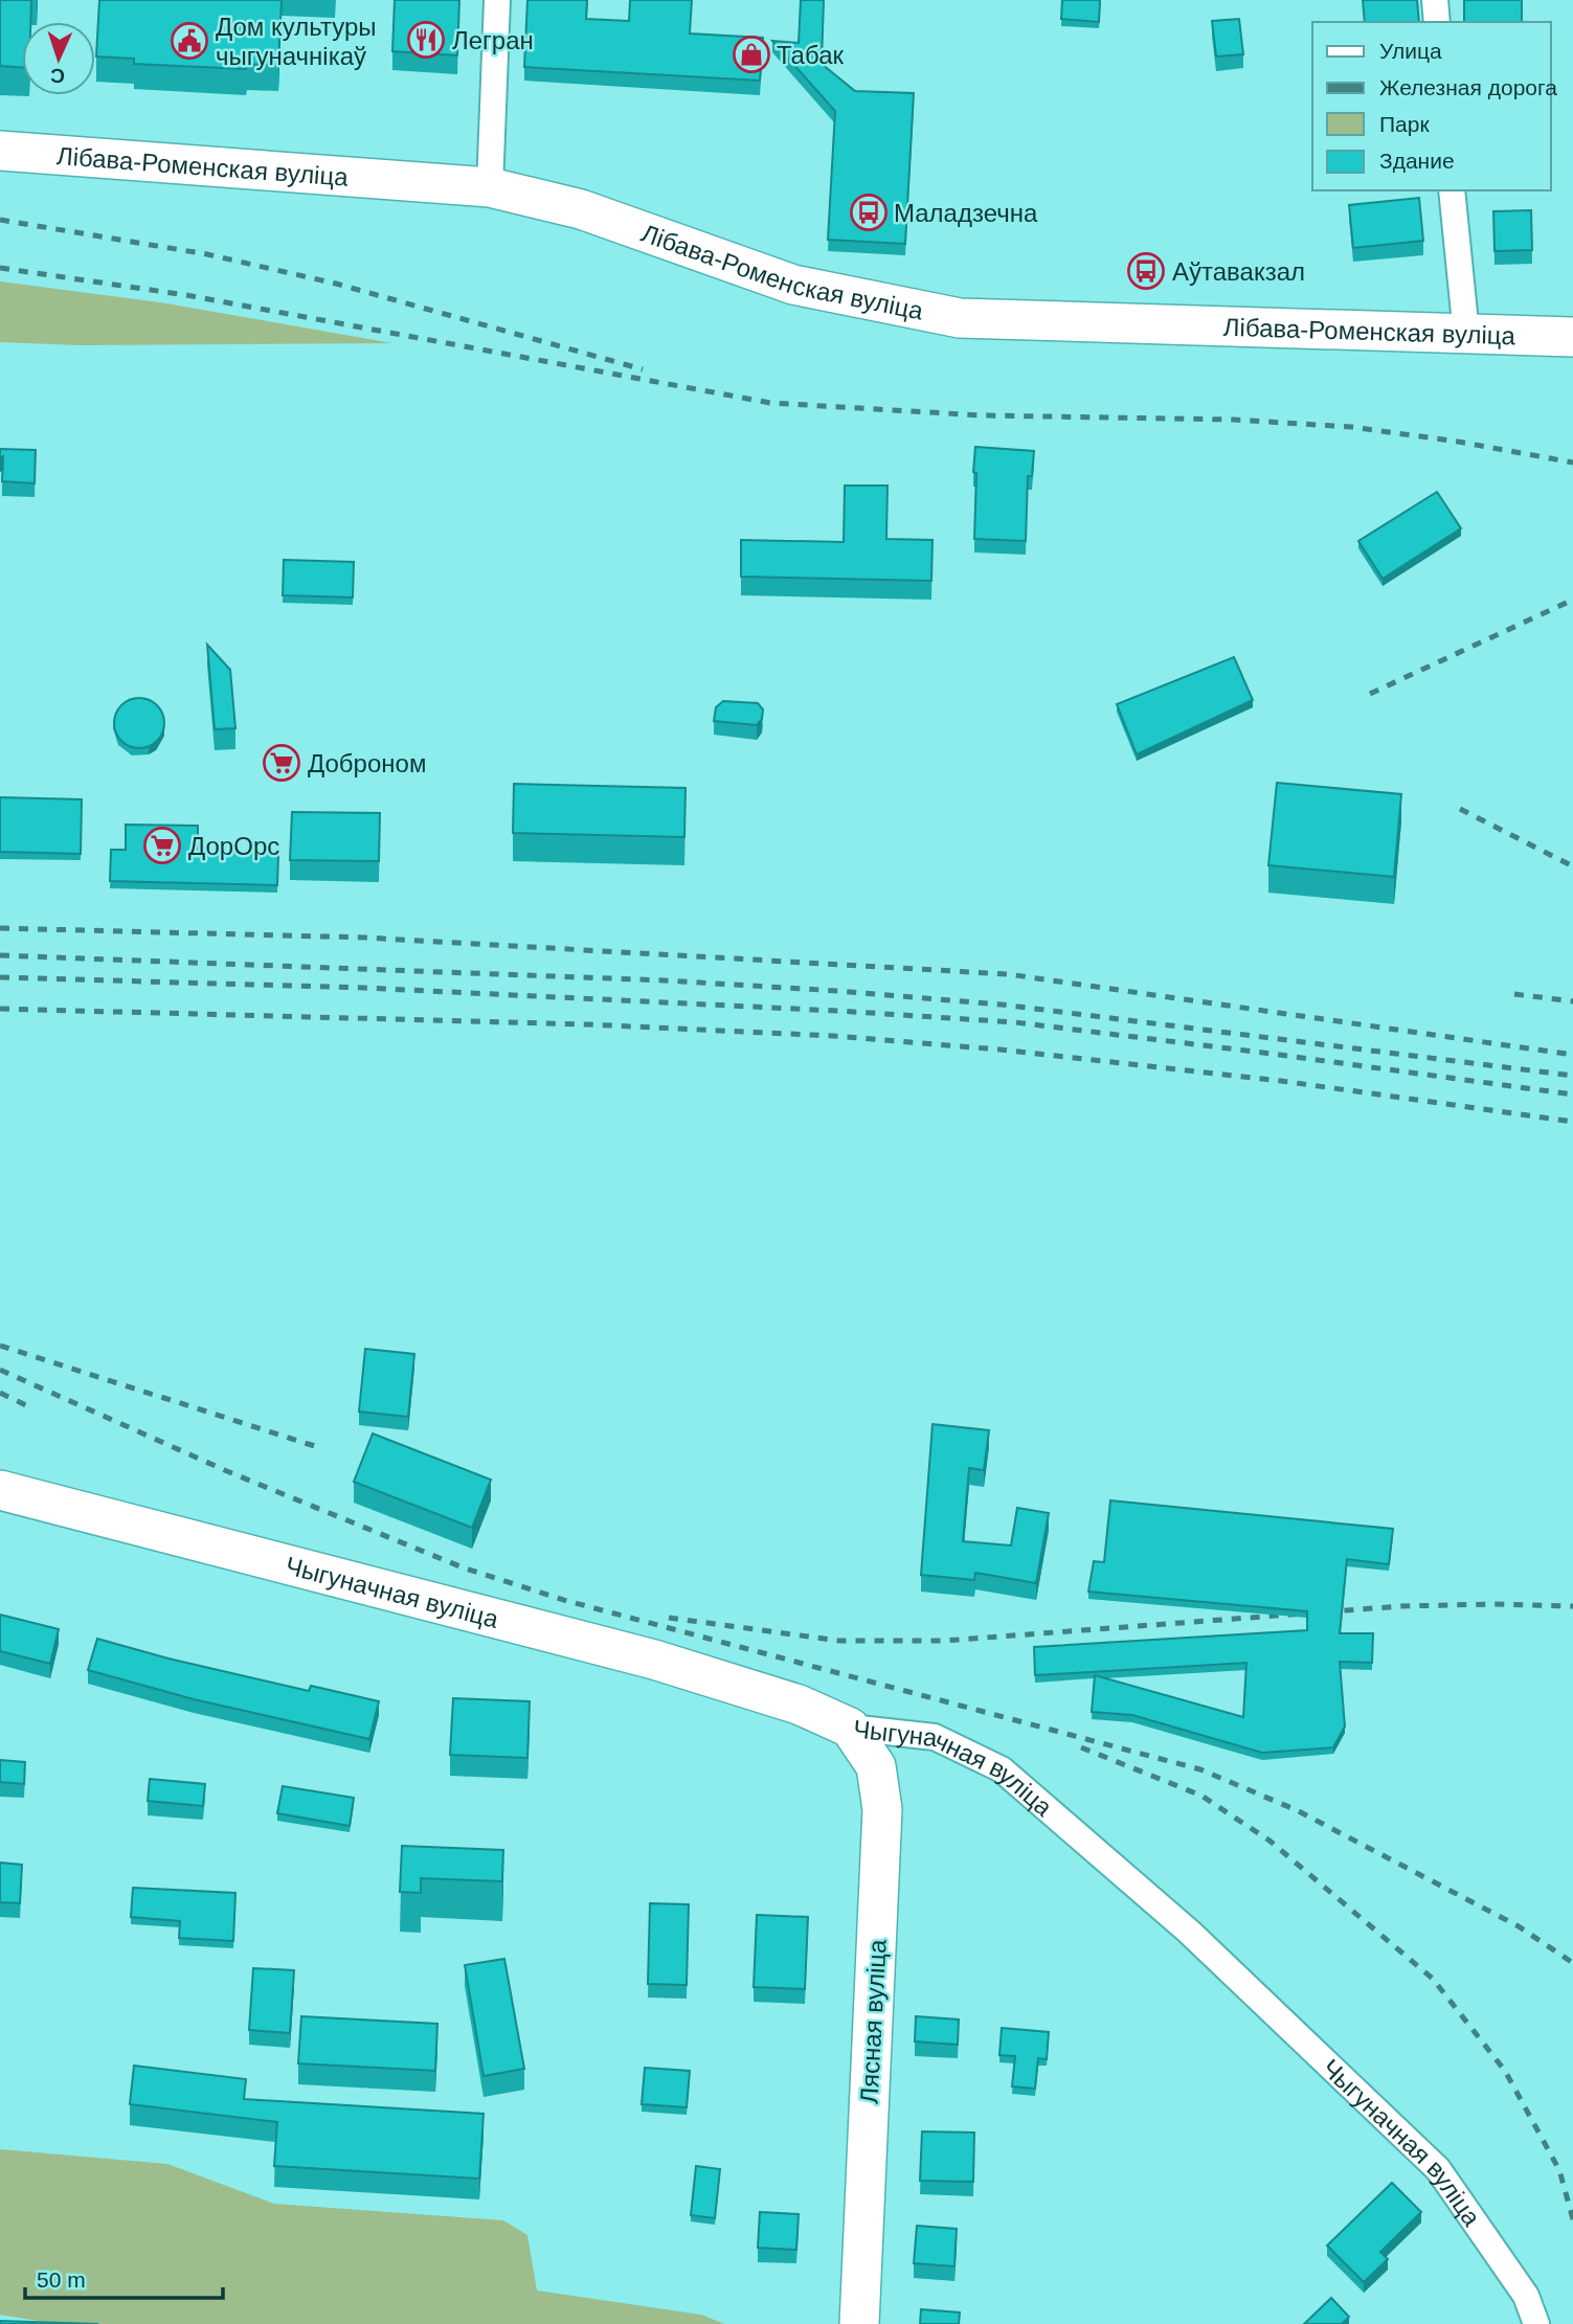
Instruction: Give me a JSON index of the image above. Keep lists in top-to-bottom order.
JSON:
{
  "streets": {
    "main road": ["Лібава-Роменская вуліца", "Чыгуначная вуліца", "Лясная вуліца"]
  },
  "crossings": [
    ["Чыгуначная вуліца", "Лясная вуліца"]
  ],
  "places": {
    "restaurant": ["Легран"],
    "public building": ["Дом культуры чыгуначнікаў"],
    "shop": ["Табак"],
    "bus stop": ["Маладзечна", "Аўтавакзал"],
    "supermarket": ["Доброном", "ДорОрс"]
  },
  "legend": [
    "Улица",
    "Железная дорога",
    "Парк",
    "Здание"
  ],
  "scale_bar": "50 m",
  "north": "bottom"
}
